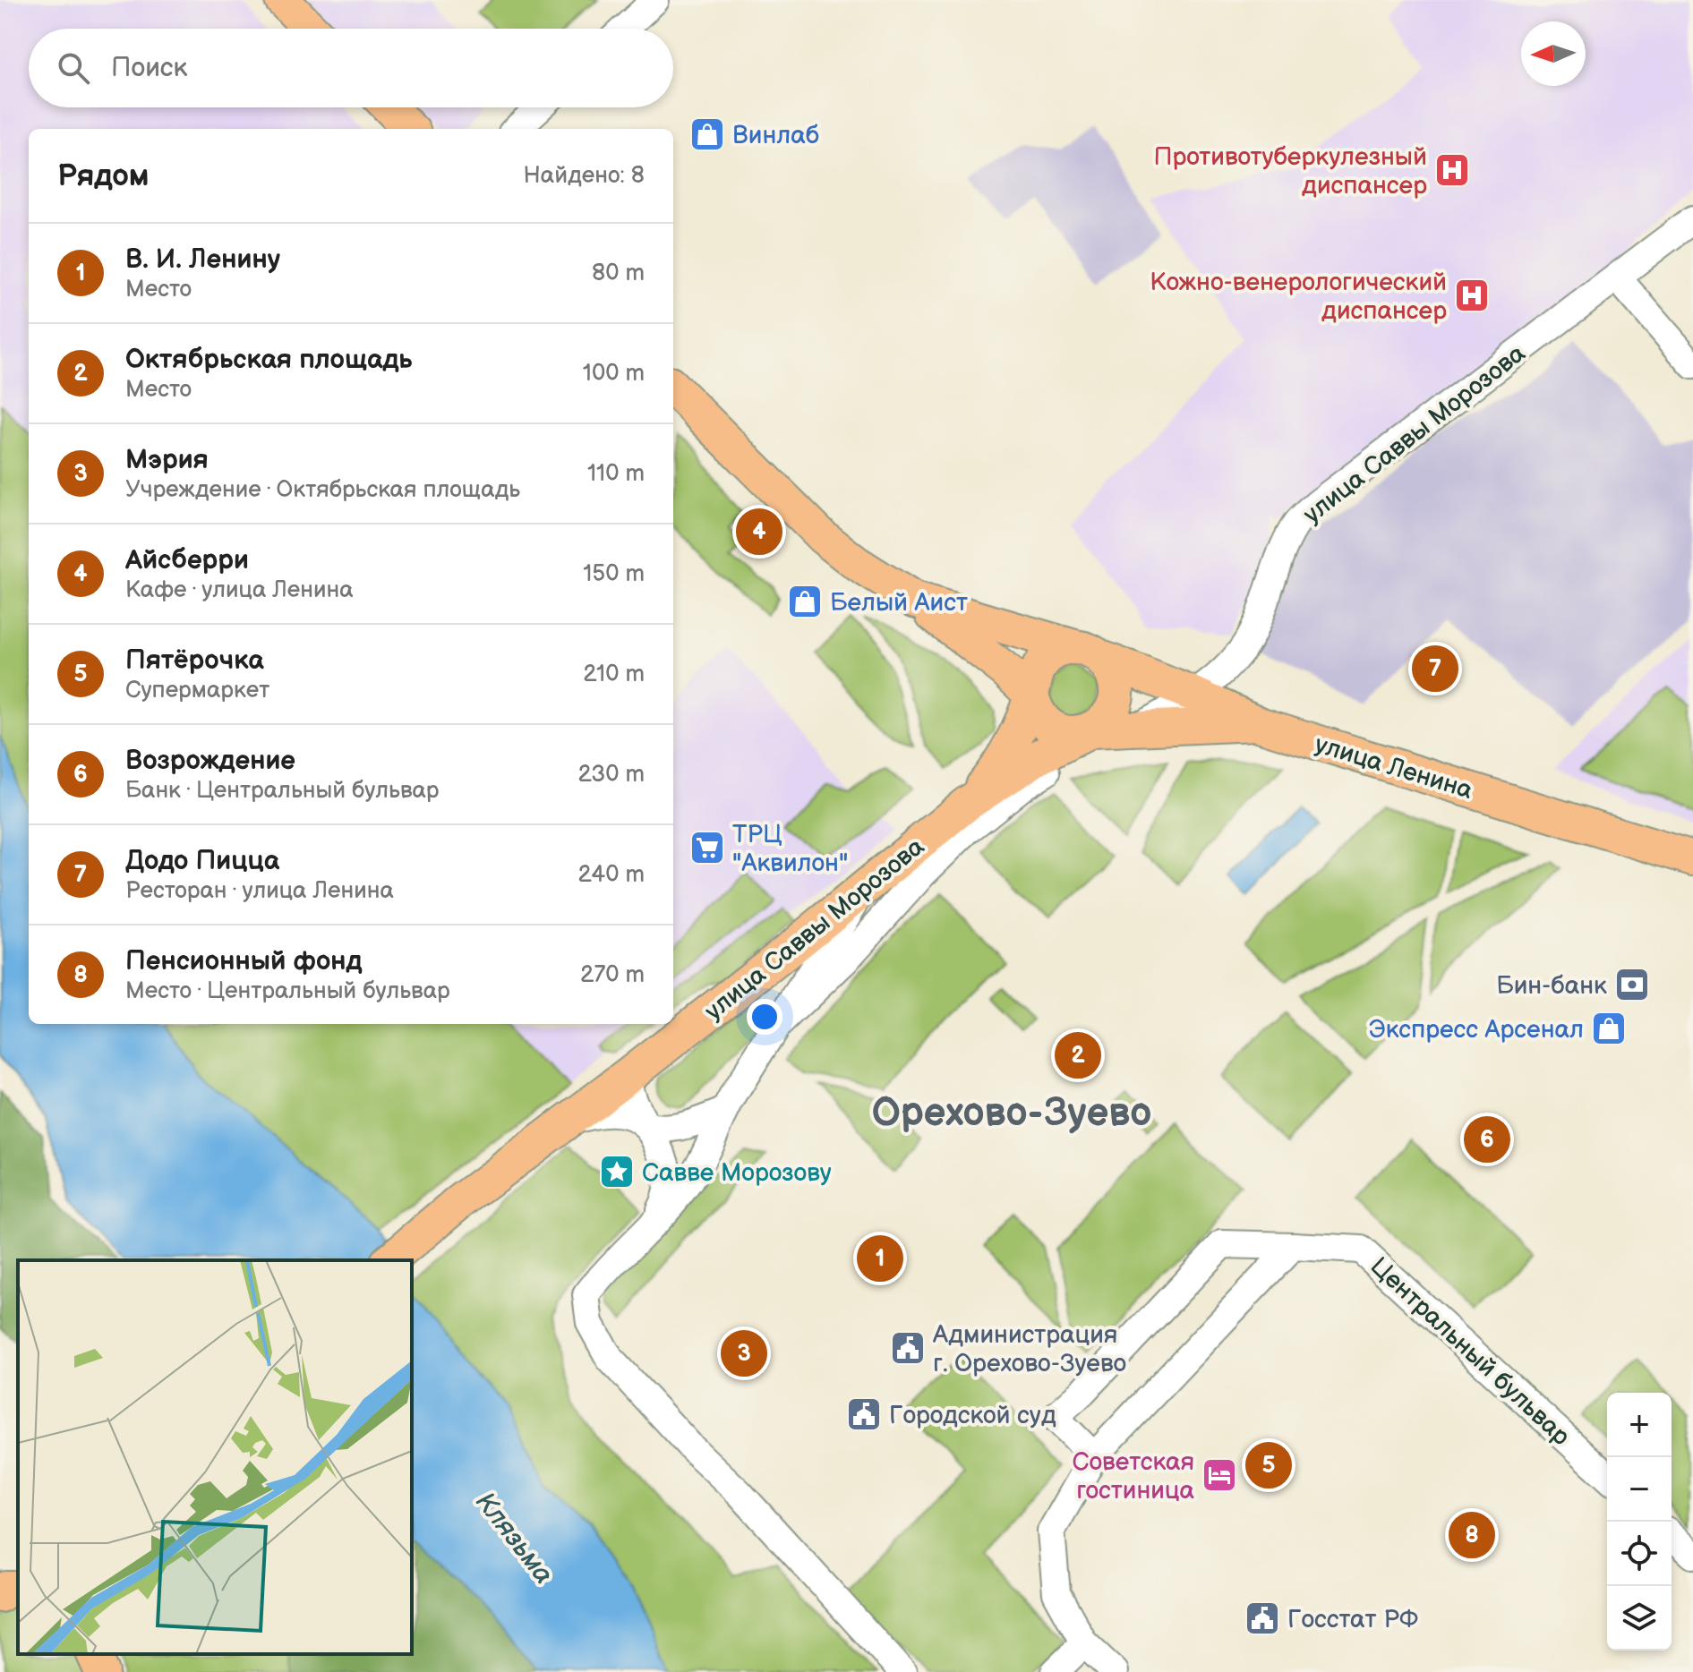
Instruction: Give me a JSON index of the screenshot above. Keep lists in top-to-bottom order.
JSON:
{
  "streets": {
    "main road": ["улица Саввы Морозова", "улица Ленина"],
    "street": ["Центральный бульвар"]
  },
  "crossings": [
    ["улица Саввы Морозова", "улица Ленина"]
  ],
  "districts": ["Орехово-Зуево"],
  "water": ["Клязьма"],
  "places": {
    "shop": ["Винлаб", "Белый Аист", "Экспресс Арсенал"],
    "hospital": ["Противотуберкулезный диспансер", "Кожно-венерологический диспансер"],
    "supermarket": ["ТРЦ \"Аквилон\""],
    "bank": ["Бин-банк"],
    "place": ["Савве Морозову"],
    "public building": ["Администрация г. Орехово-Зуево", "Городской суд", "Госстат РФ"],
    "hotel": ["Советская гостиница"]
  },
  "north": "left",
  "page": {
    "search": "Поиск",
    "heading": ["Рядом", "Найдено: 8"],
    "list": [
      {
        "mark": "1",
        "name": "В. И. Ленину",
        "note": "Место",
        "value": "80 m"
      },
      {
        "mark": "2",
        "name": "Октябрьская площадь",
        "note": "Место",
        "value": "100 m"
      },
      {
        "mark": "3",
        "name": "Мэрия",
        "note": "Учреждение · Октябрьская площадь",
        "value": "110 m"
      },
      {
        "mark": "4",
        "name": "Айсберри",
        "note": "Кафе · улица Ленина",
        "value": "150 m"
      },
      {
        "mark": "5",
        "name": "Пятёрочка",
        "note": "Супермаркет",
        "value": "210 m"
      },
      {
        "mark": "6",
        "name": "Возрождение",
        "note": "Банк · Центральный бульвар",
        "value": "230 m"
      },
      {
        "mark": "7",
        "name": "Додо Пицца",
        "note": "Ресторан · улица Ленина",
        "value": "240 m"
      },
      {
        "mark": "8",
        "name": "Пенсионный фонд",
        "note": "Место · Центральный бульвар",
        "value": "270 m"
      }
    ],
    "pins": [
      "4",
      "7",
      "2",
      "6",
      "1",
      "3",
      "5",
      "8"
    ],
    "map_buttons": ["+", "−"]
  }
}
